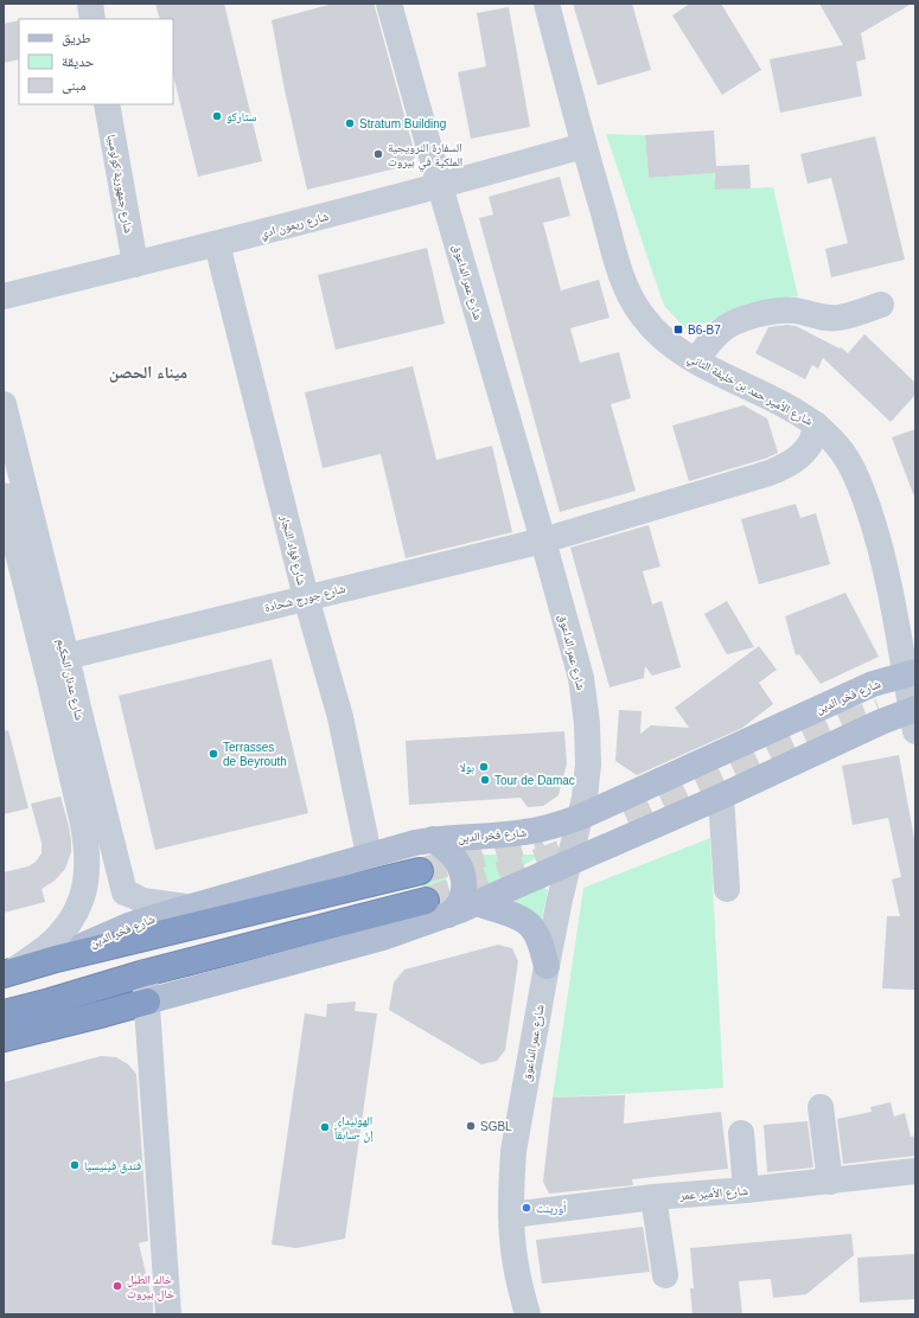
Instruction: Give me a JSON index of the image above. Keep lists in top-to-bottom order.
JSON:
{
  "streets": {
    "main road": ["شارع فخر الدين"],
    "street": [
      "شارع جمهورية كولومبيا",
      "شارع ريمون ادي",
      "شارع عمر الداعوق",
      "شارع الأمير حمد بن خليفة الثاني",
      "شارع فؤاد النجار",
      "شارع جورج شحادة",
      "شارع عدنان الحكيم",
      "شارع الأمير عمر"
    ]
  },
  "crossings": [
    ["شارع جمهورية كولومبيا", "شارع ريمون ادي"],
    ["شارع ريمون ادي", "شارع عمر الداعوق"],
    ["شارع ريمون ادي", "شارع الأمير حمد بن خليفة الثاني"],
    ["شارع ريمون ادي", "شارع فؤاد النجار"],
    ["شارع عمر الداعوق", "شارع جورج شحادة"],
    ["شارع عمر الداعوق", "شارع فخر الدين"],
    ["شارع عمر الداعوق", "شارع الأمير عمر"],
    ["شارع الأمير حمد بن خليفة الثاني", "شارع جورج شحادة"],
    ["شارع الأمير حمد بن خليفة الثاني", "شارع فخر الدين"],
    ["شارع فؤاد النجار", "شارع جورج شحادة"],
    ["شارع فؤاد النجار", "شارع فخر الدين"],
    ["شارع جورج شحادة", "شارع عدنان الحكيم"],
    ["شارع عدنان الحكيم", "شارع فخر الدين"]
  ],
  "districts": ["ميناء الحصن"],
  "places": {
    "other": [
      "ستاركو",
      "Stratum Building",
      "السفارة النرويجية الملكية في بيروت",
      "Terrasses de Beyrouth",
      "بولا",
      "Tour de Damac",
      "SGBL",
      "الهوليداي إنّ -سابقاً",
      "فندق فينيسيا",
      "أورينت",
      "خالد الطبل خال بيروت"
    ],
    "transit": ["B6-B7"]
  },
  "legend": ["طريق", "حديقة", "مبنى"]
}
